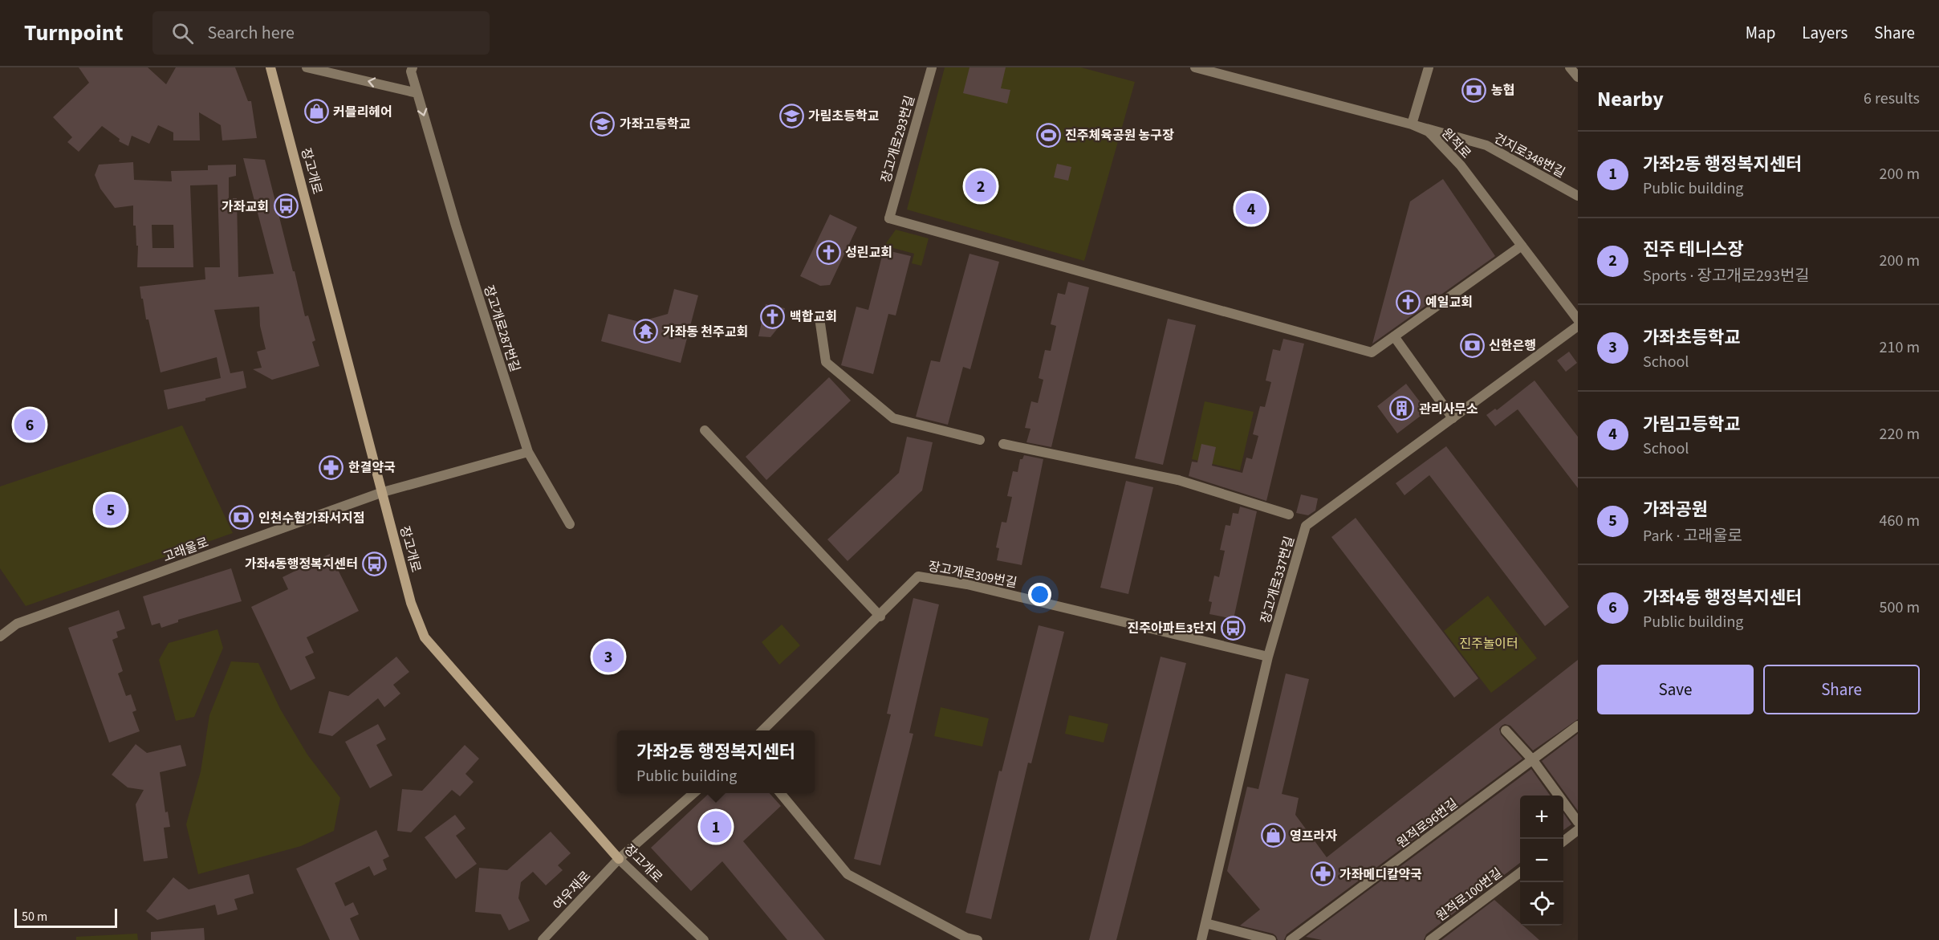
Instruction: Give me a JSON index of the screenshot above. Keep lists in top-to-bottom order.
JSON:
{
  "streets": {
    "main road": ["장고개로"],
    "street": [
      "장고개로293번길",
      "원적로",
      "건지로348번길",
      "장고개로287번길",
      "고래울로",
      "장고개로309번길",
      "장고개로337번길",
      "원적로96번길",
      "여우재로",
      "원적로100번길"
    ]
  },
  "crossings": [
    ["원적로", "건지로348번길"],
    ["장고개로", "고래울로"],
    ["장고개로", "여우재로"],
    ["장고개로309번길", "장고개로337번길"]
  ],
  "one_way": ["장고개로287번길"],
  "parks": ["진주놀이터"],
  "places": {
    "bank": ["농협", "신한은행", "인천수협가좌서지점"],
    "shop": ["커믈리헤어", "영프라자"],
    "school or university": ["가림초등학교", "가좌고등학교"],
    "sports": ["진주체육공원 농구장"],
    "bus stop": ["가좌교회", "가좌4동행정복지센터", "진주아파트3단지"],
    "church": ["성린교회", "예일교회", "백합교회"],
    "temple": ["가좌동 천주교회"],
    "building": ["관리사무소"],
    "pharmacy": ["한결약국", "가좌메디칼약국"]
  },
  "scale_bar": "50 m",
  "page": {
    "header": "Turnpoint",
    "search": "Search here",
    "nav": ["Map", "Layers", "Share"],
    "heading": ["Nearby", "6 results"],
    "list": [
      {
        "mark": "1",
        "name": "가좌2동 행정복지센터",
        "note": "Public building",
        "value": "200 m"
      },
      {
        "mark": "2",
        "name": "진주 테니스장",
        "note": "Sports · 장고개로293번길",
        "value": "200 m"
      },
      {
        "mark": "3",
        "name": "가좌초등학교",
        "note": "School",
        "value": "210 m"
      },
      {
        "mark": "4",
        "name": "가림고등학교",
        "note": "School",
        "value": "220 m"
      },
      {
        "mark": "5",
        "name": "가좌공원",
        "note": "Park · 고래울로",
        "value": "460 m"
      },
      {
        "mark": "6",
        "name": "가좌4동 행정복지센터",
        "note": "Public building",
        "value": "500 m"
      }
    ],
    "pins": [
      "2",
      "4",
      "6",
      "5",
      "3",
      "1"
    ],
    "buttons": ["Save", "Share"],
    "popup": ["가좌2동 행정복지센터", "Public building"],
    "map_buttons": ["+", "−"],
    "scale": "50 m"
  }
}
